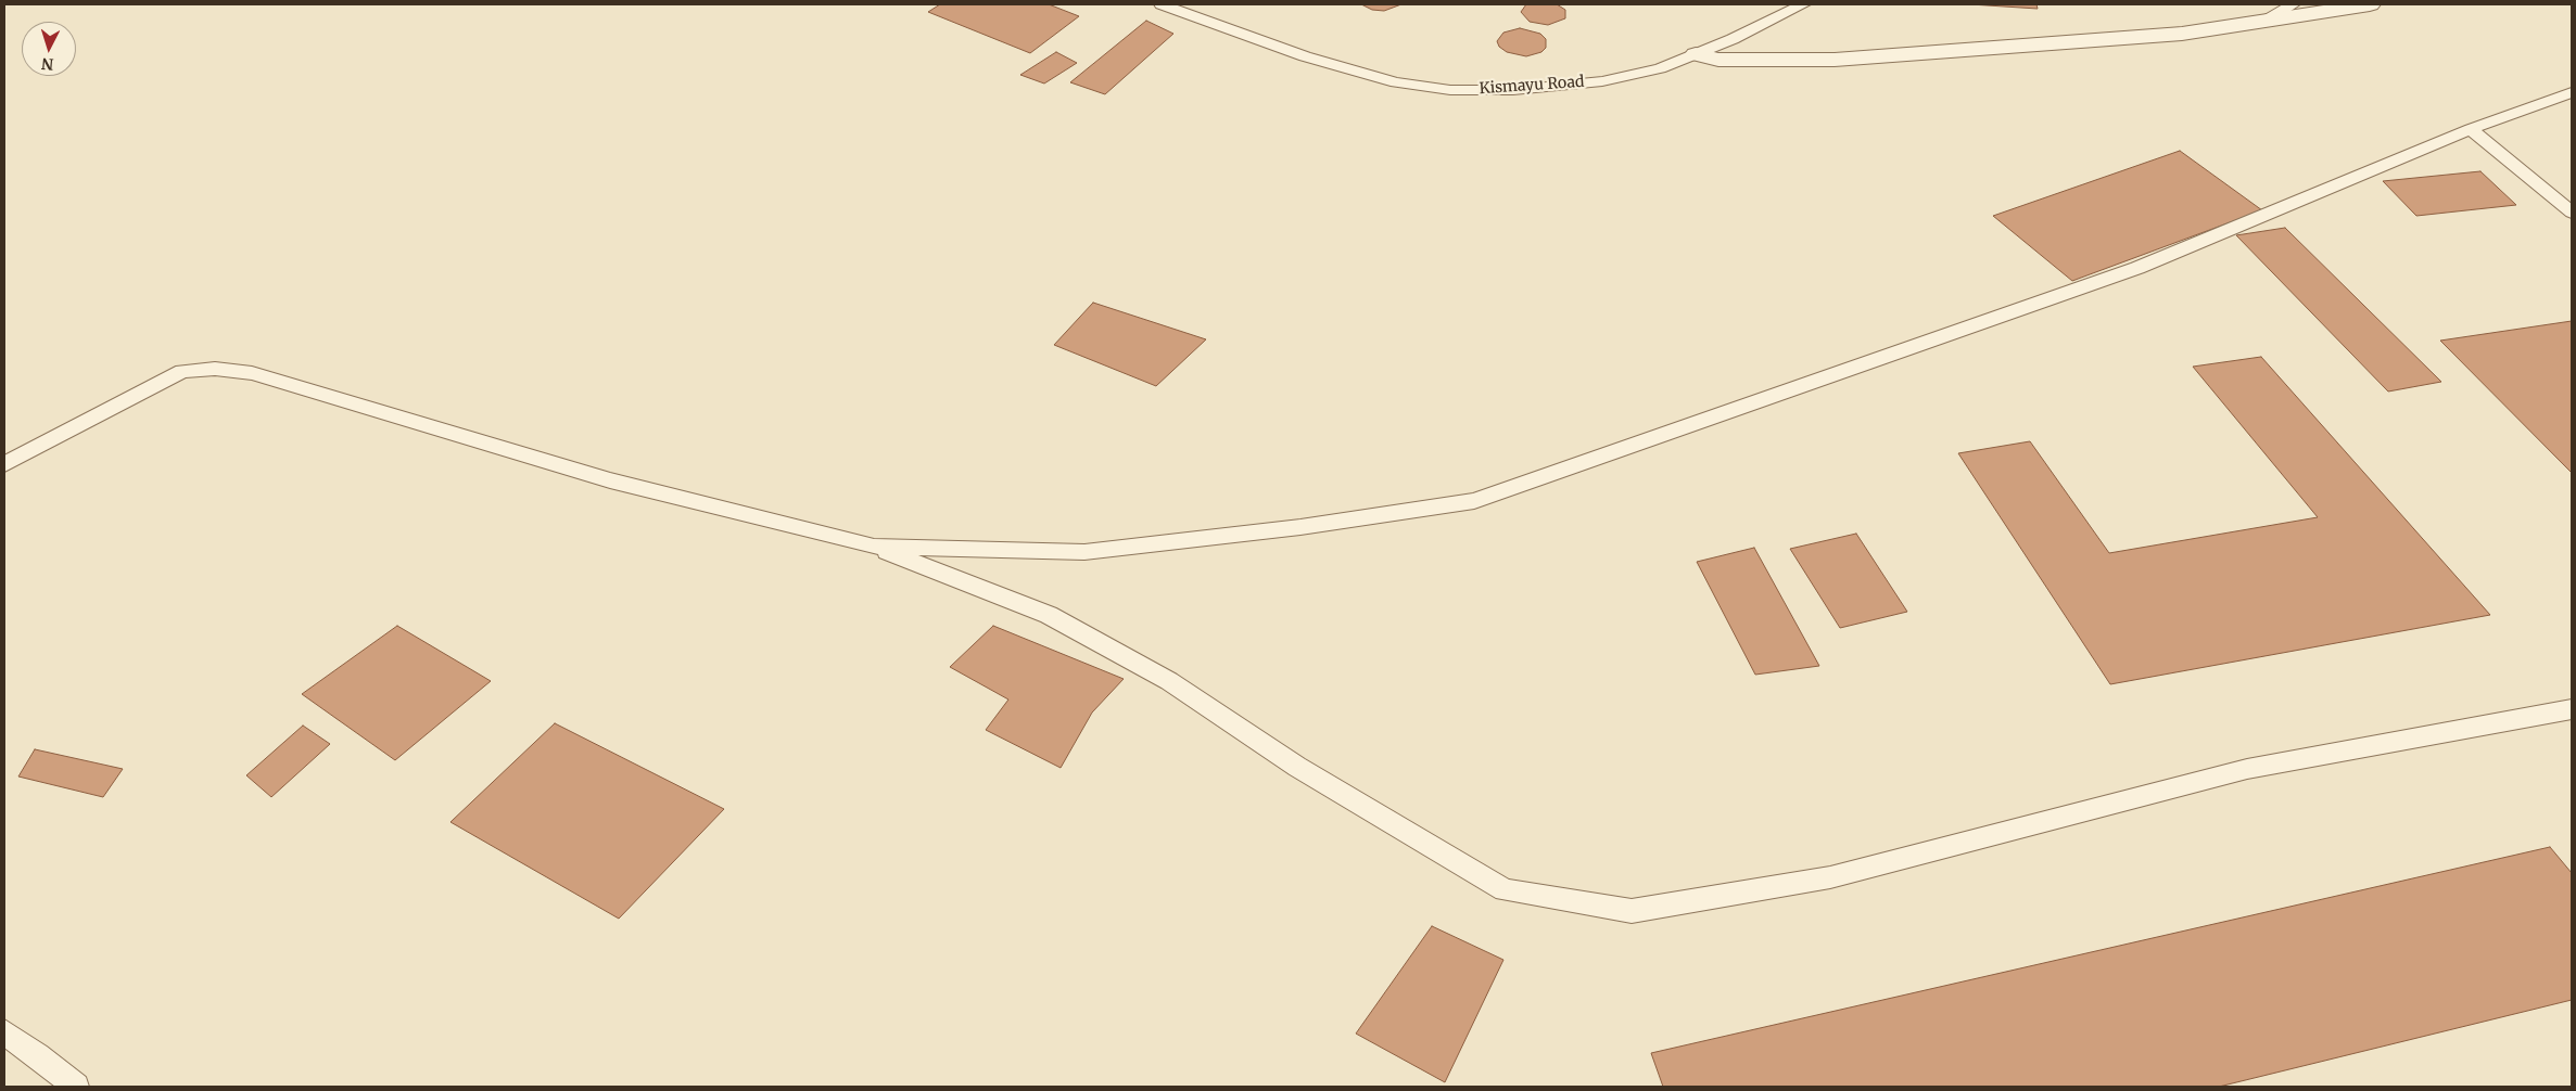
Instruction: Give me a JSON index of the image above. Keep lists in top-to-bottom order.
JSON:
{
  "streets": {
    "lane": ["Kismayu Road"]
  },
  "north": "bottom"
}
